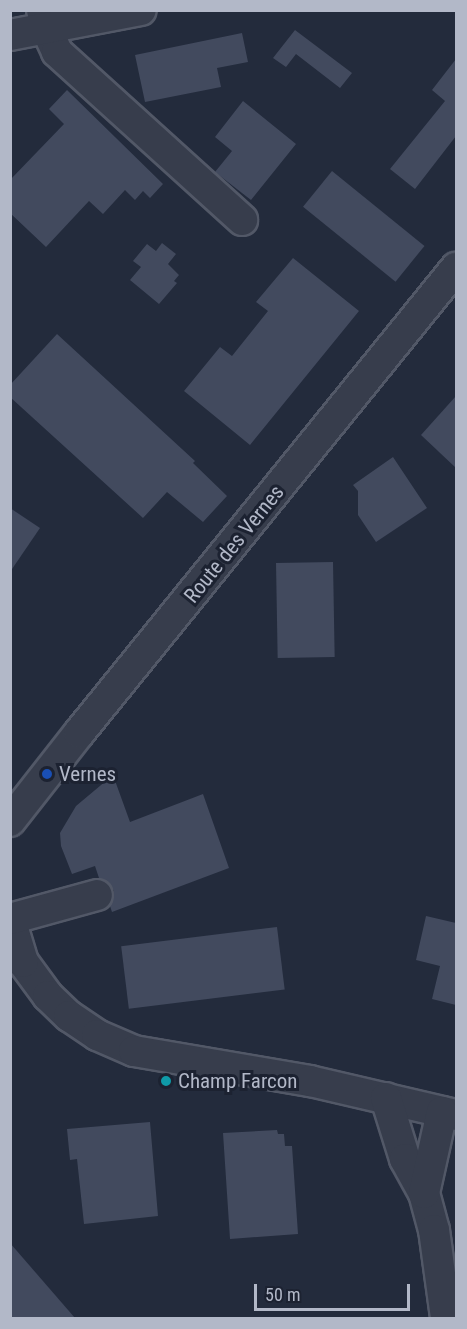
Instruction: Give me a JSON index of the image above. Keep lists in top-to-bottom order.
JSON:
{
  "streets": {
    "street": ["Route des Vernes"]
  },
  "places": ["Vernes", "Champ Farcon"],
  "scale_bar": "50 m"
}
